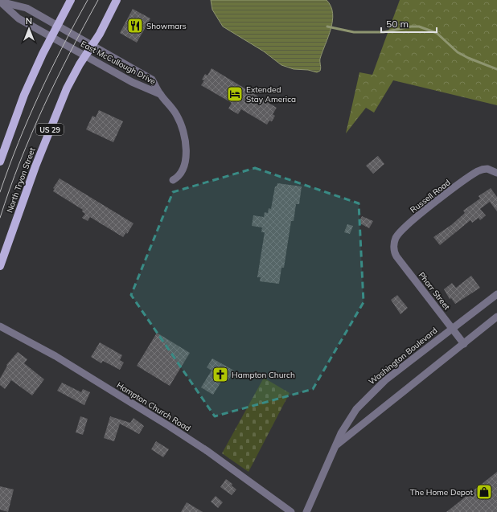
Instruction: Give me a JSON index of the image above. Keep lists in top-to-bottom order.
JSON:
{
  "streets": {
    "main road": ["US 29", "North Tryon Street"],
    "street": [
      "East McCullough Drive",
      "Russell Road",
      "Pharr Street",
      "Washington Boulevard",
      "Hampton Church Road"
    ]
  },
  "crossings": [
    ["East McCullough Drive", "North Tryon Street"],
    ["Russell Road", "Pharr Street"],
    ["Pharr Street", "Washington Boulevard"]
  ],
  "places": {
    "restaurant": ["Showmars"],
    "hotel": ["Extended Stay America"],
    "church": ["Hampton Church"],
    "shop": ["The Home Depot"]
  },
  "scale_bar": "50 m",
  "north": "top"
}
